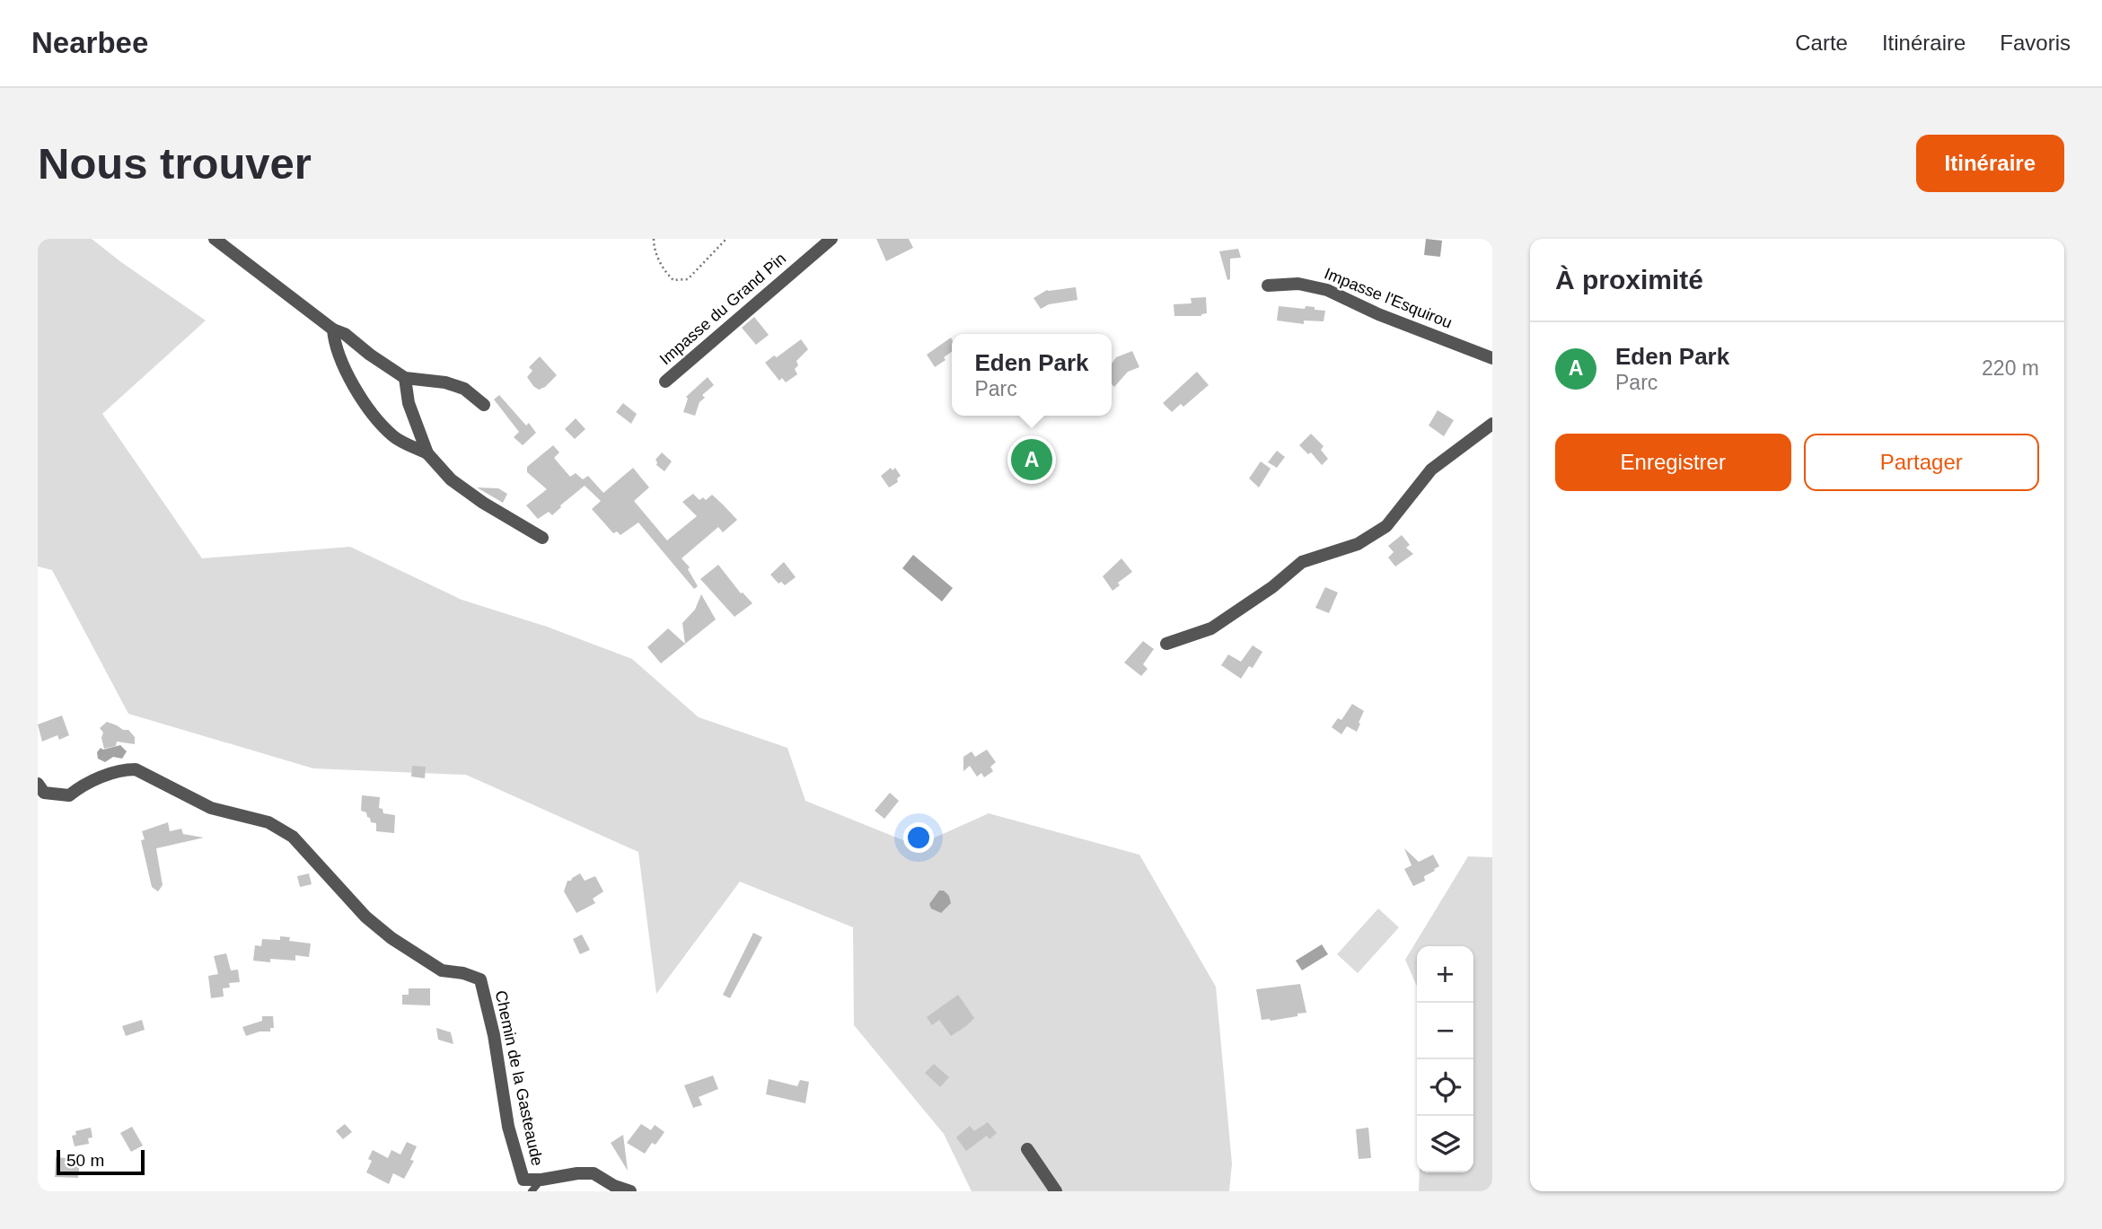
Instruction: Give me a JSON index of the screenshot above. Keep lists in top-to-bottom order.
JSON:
{
  "streets": {
    "street": ["Impasse l'Esquirou", "Impasse du Grand Pin", "Chemin de la Gasteaude"]
  },
  "scale_bar": "50 m",
  "page": {
    "header": "Nearbee",
    "nav": ["Carte", "Itinéraire", "Favoris"],
    "buttons": [
      "Itinéraire",
      ["Enregistrer", "Partager"]
    ],
    "title": "Nous trouver",
    "heading": "À proximité",
    "list": [
      {
        "mark": "A",
        "name": "Eden Park",
        "note": "Parc",
        "value": "220 m"
      }
    ],
    "popup": ["Eden Park", "Parc"],
    "pins": "A",
    "map_buttons": ["+", "−"],
    "scale": "50 m"
  }
}
